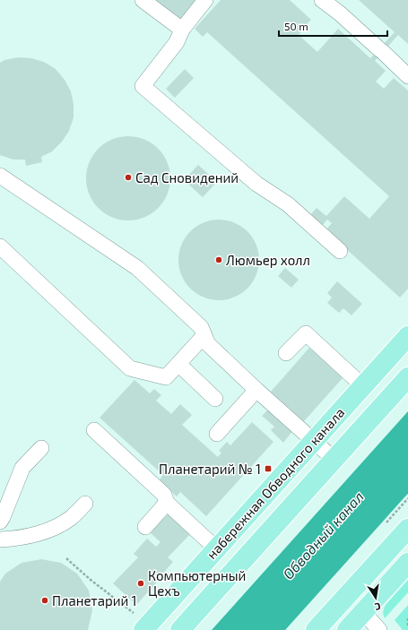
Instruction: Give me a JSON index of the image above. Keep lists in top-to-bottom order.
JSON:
{
  "streets": {
    "main road": ["набережная Обводного канала"]
  },
  "water": ["Обводный канал"],
  "places": {
    "other": [
      "Сад Сновидений",
      "Люмьер холл",
      "Компьютерный Цехъ",
      "Планетарий 1"
    ],
    "transit": ["Планетарий № 1"]
  },
  "scale_bar": "50 m",
  "north": "bottom"
}
